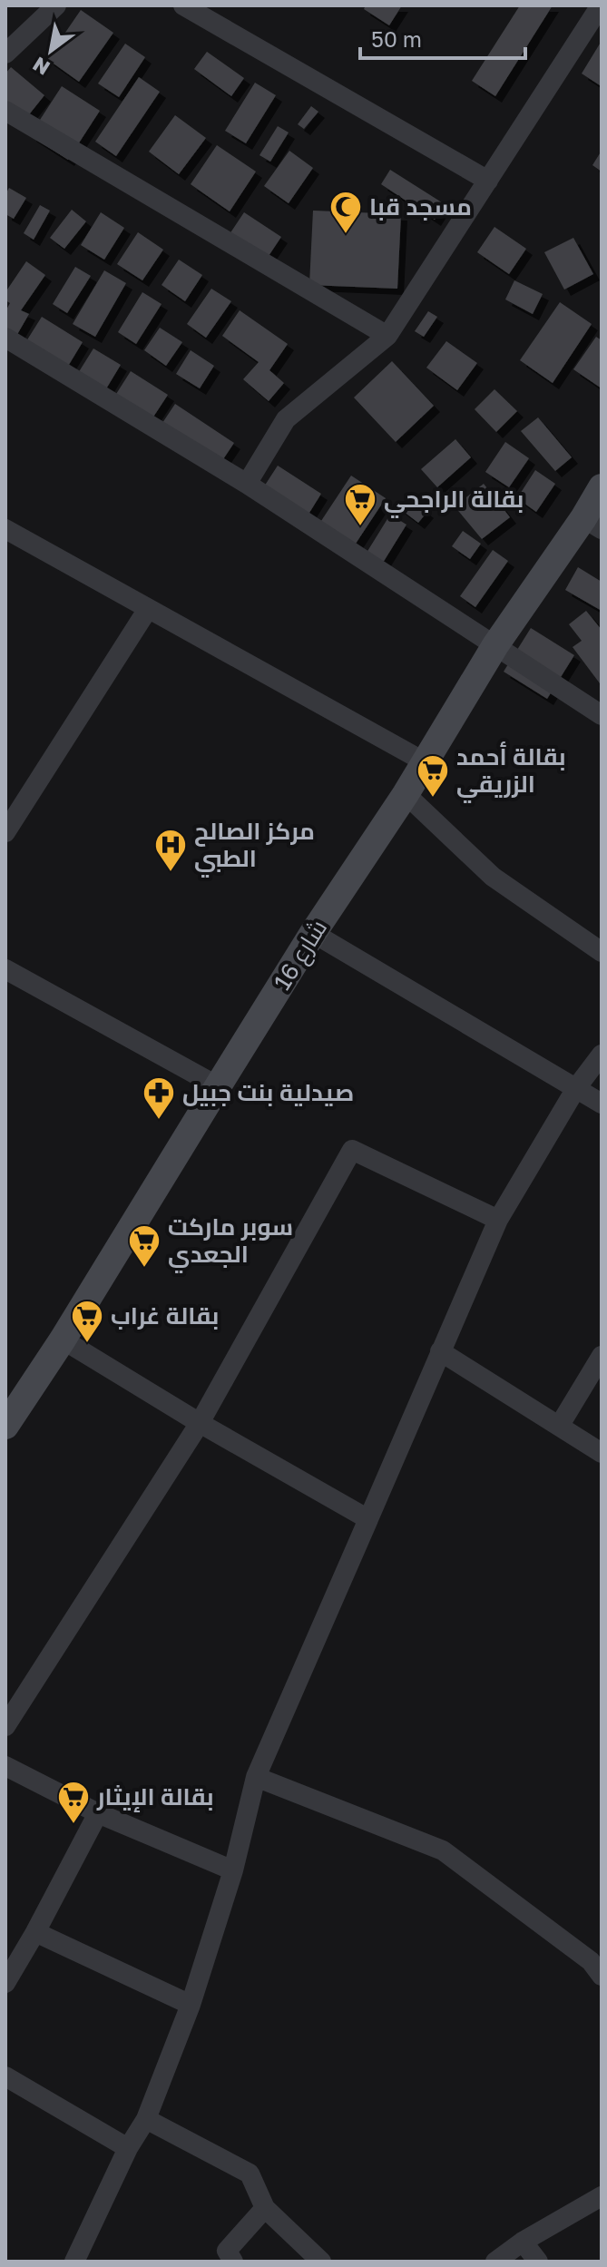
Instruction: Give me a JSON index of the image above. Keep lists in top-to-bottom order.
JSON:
{
  "streets": {
    "street": ["شارع 16"]
  },
  "places": {
    "mosque": ["مسجد قبا"],
    "supermarket": [
      "بقالة الراجحي",
      "بقالة أحمد الزريقي",
      "سوبر ماركت الجعدي",
      "بقالة غراب",
      "بقالة الإيثار"
    ],
    "hospital": ["مركز الصالح الطبي"],
    "pharmacy": ["صيدلية بنت جبيل"]
  },
  "scale_bar": "50 m",
  "north": "bottom left"
}
